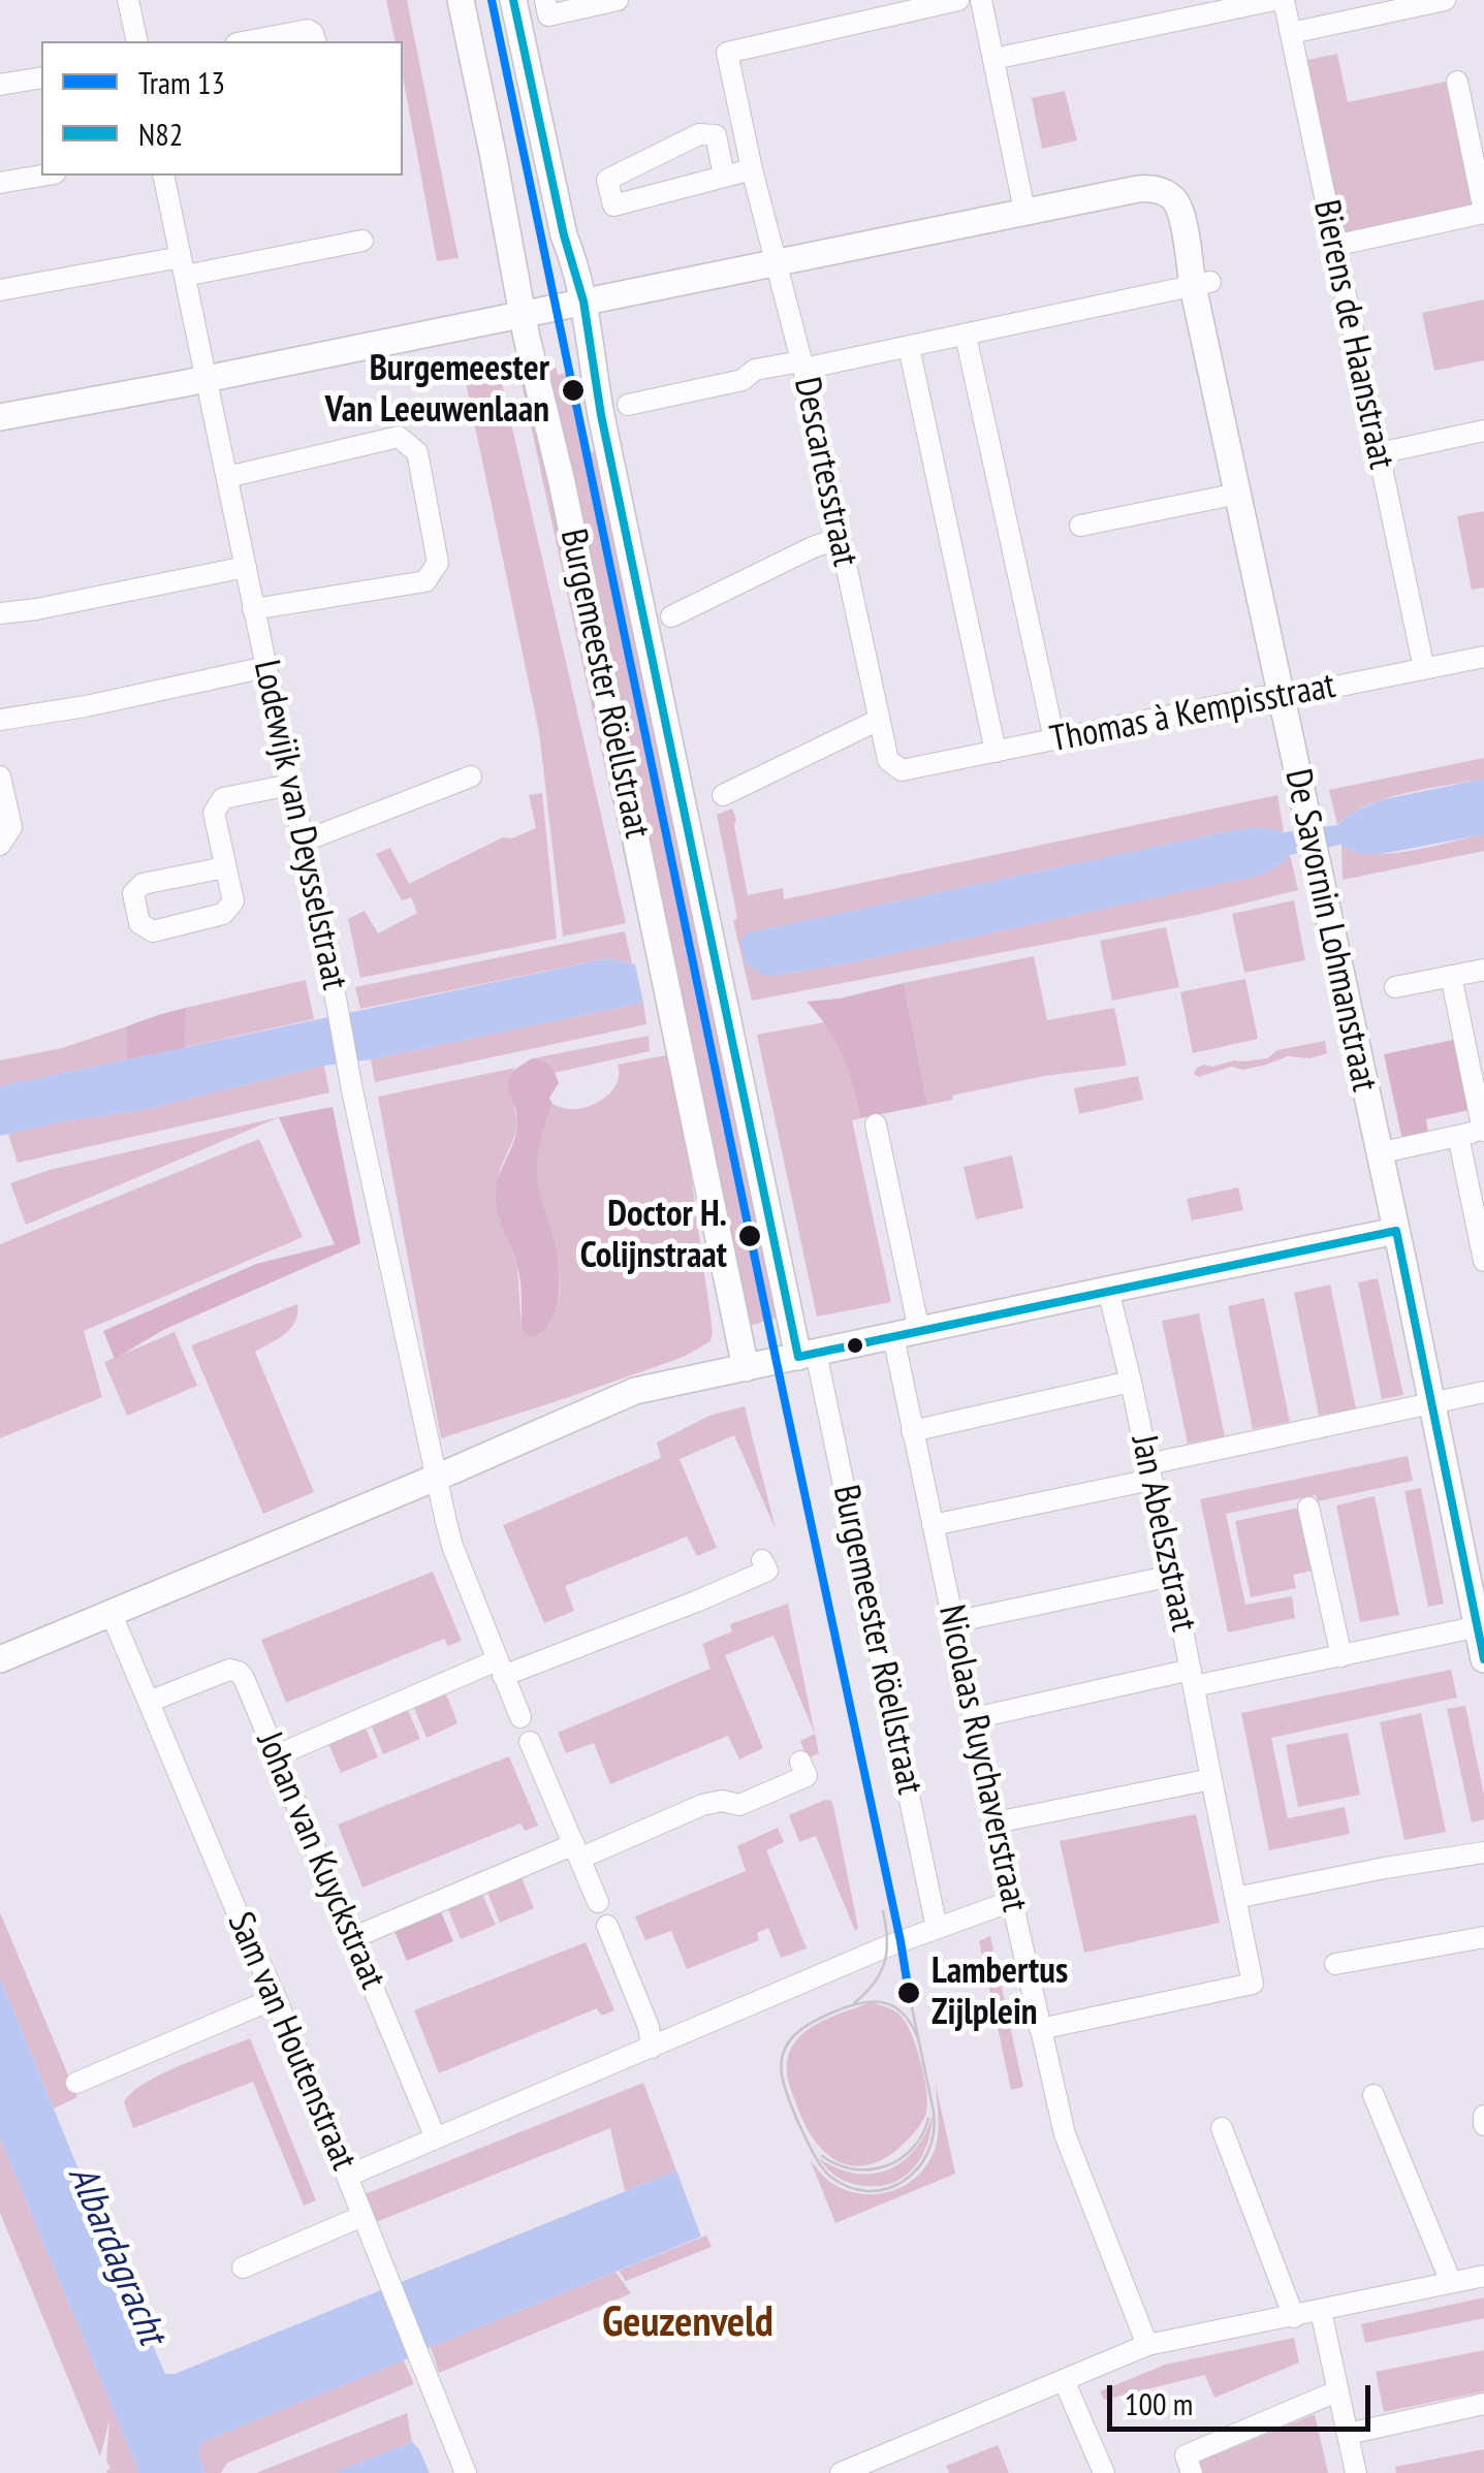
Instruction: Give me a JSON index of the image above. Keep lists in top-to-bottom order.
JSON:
{
  "streets": {
    "street": [
      "Bierens de Haanstraat",
      "Descartesstraat",
      "Burgemeester Röellstraat",
      "Thomas à Kempisstraat",
      "Lodewijk van Deysselstraat",
      "De Savornin Lohmanstraat",
      "Jan Abelszstraat",
      "Nicolaas Ruychaverstraat",
      "Johan van Kuyckstraat",
      "Sam van Houtenstraat"
    ]
  },
  "crossings": [
    ["Bierens de Haanstraat", "Thomas à Kempisstraat"],
    ["Descartesstraat", "Thomas à Kempisstraat"],
    ["Thomas à Kempisstraat", "De Savornin Lohmanstraat"],
    ["Johan van Kuyckstraat", "Sam van Houtenstraat"]
  ],
  "districts": ["Geuzenveld"],
  "water": ["Albardagracht"],
  "places": ["Burgemeester Van Leeuwenlaan", "Doctor H. Colijnstraat", "Lambertus Zijlplein"],
  "lines": ["tram line 13", "transit line N82"],
  "legend": ["Tram 13", "N82"],
  "scale_bar": "100 m"
}
